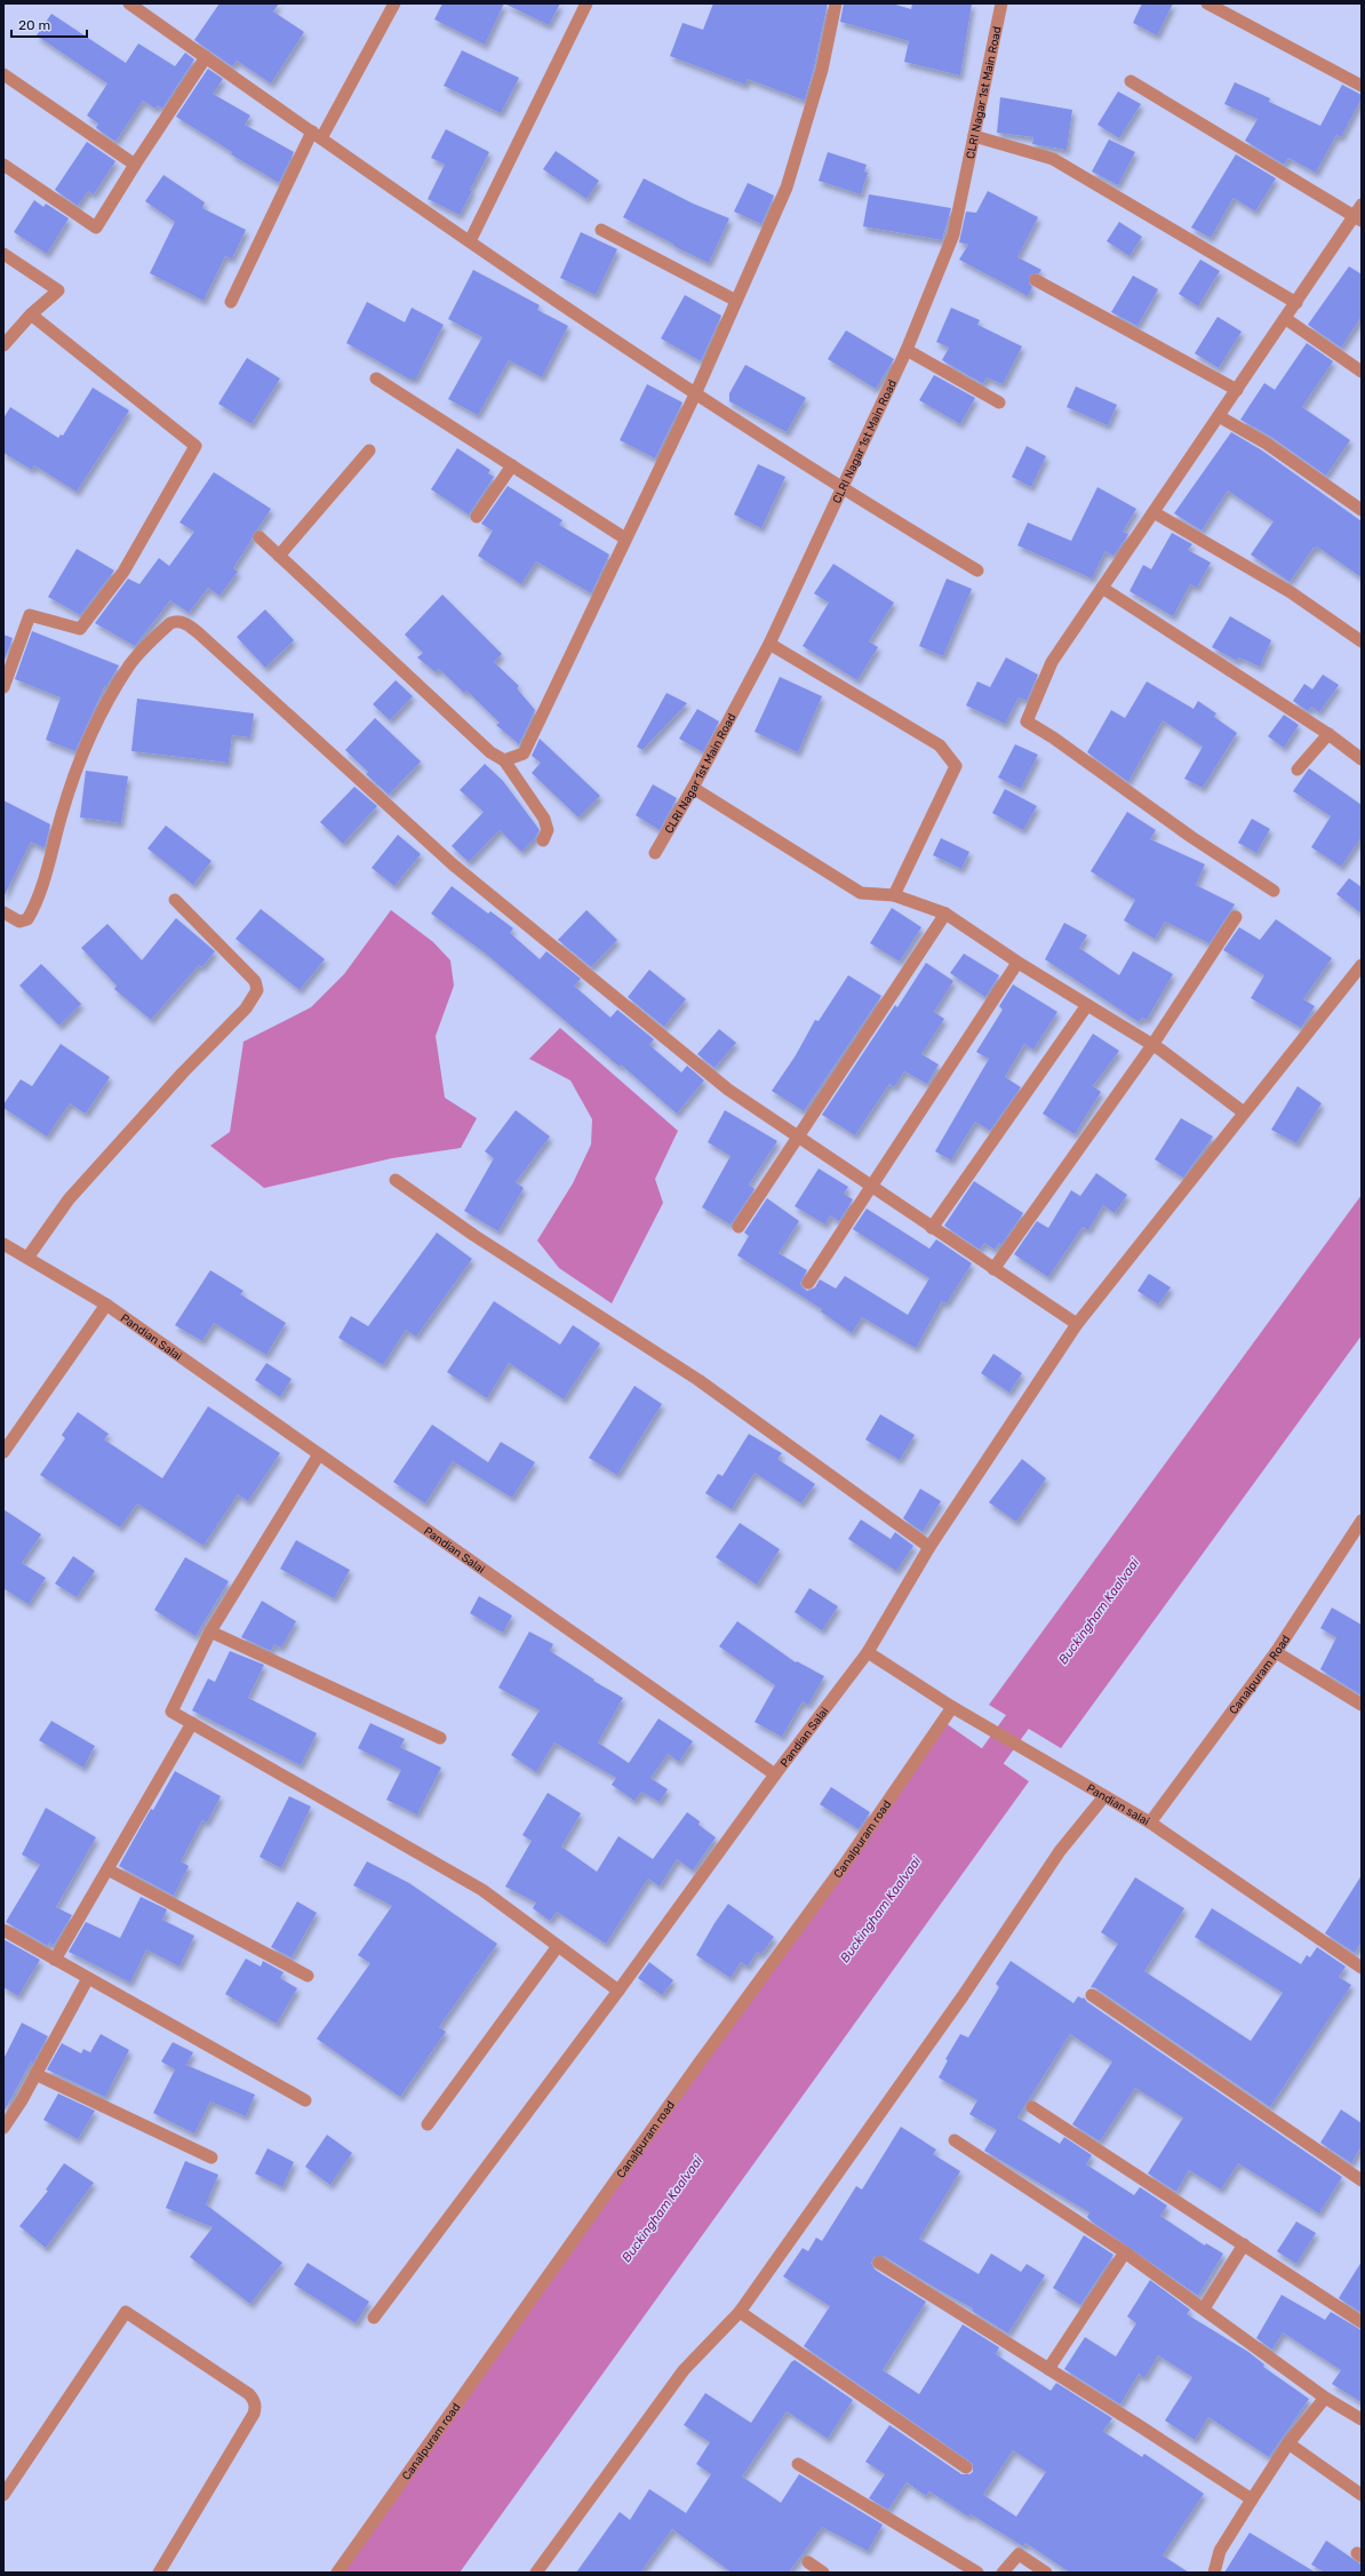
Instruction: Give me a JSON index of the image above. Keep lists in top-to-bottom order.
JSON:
{
  "streets": {
    "street": [
      "CLRI Nagar 1st Main Road",
      "Pandian Salai",
      "Canalpuram Road",
      "Pandian salai",
      "Canalpuram road"
    ]
  },
  "crossings": [
    ["Pandian Salai", "Pandian salai"],
    ["Canalpuram Road", "Pandian salai"],
    ["Pandian salai", "Canalpuram road"]
  ],
  "water": ["Buckingham Kaalvaai"],
  "scale_bar": "20 m"
}
